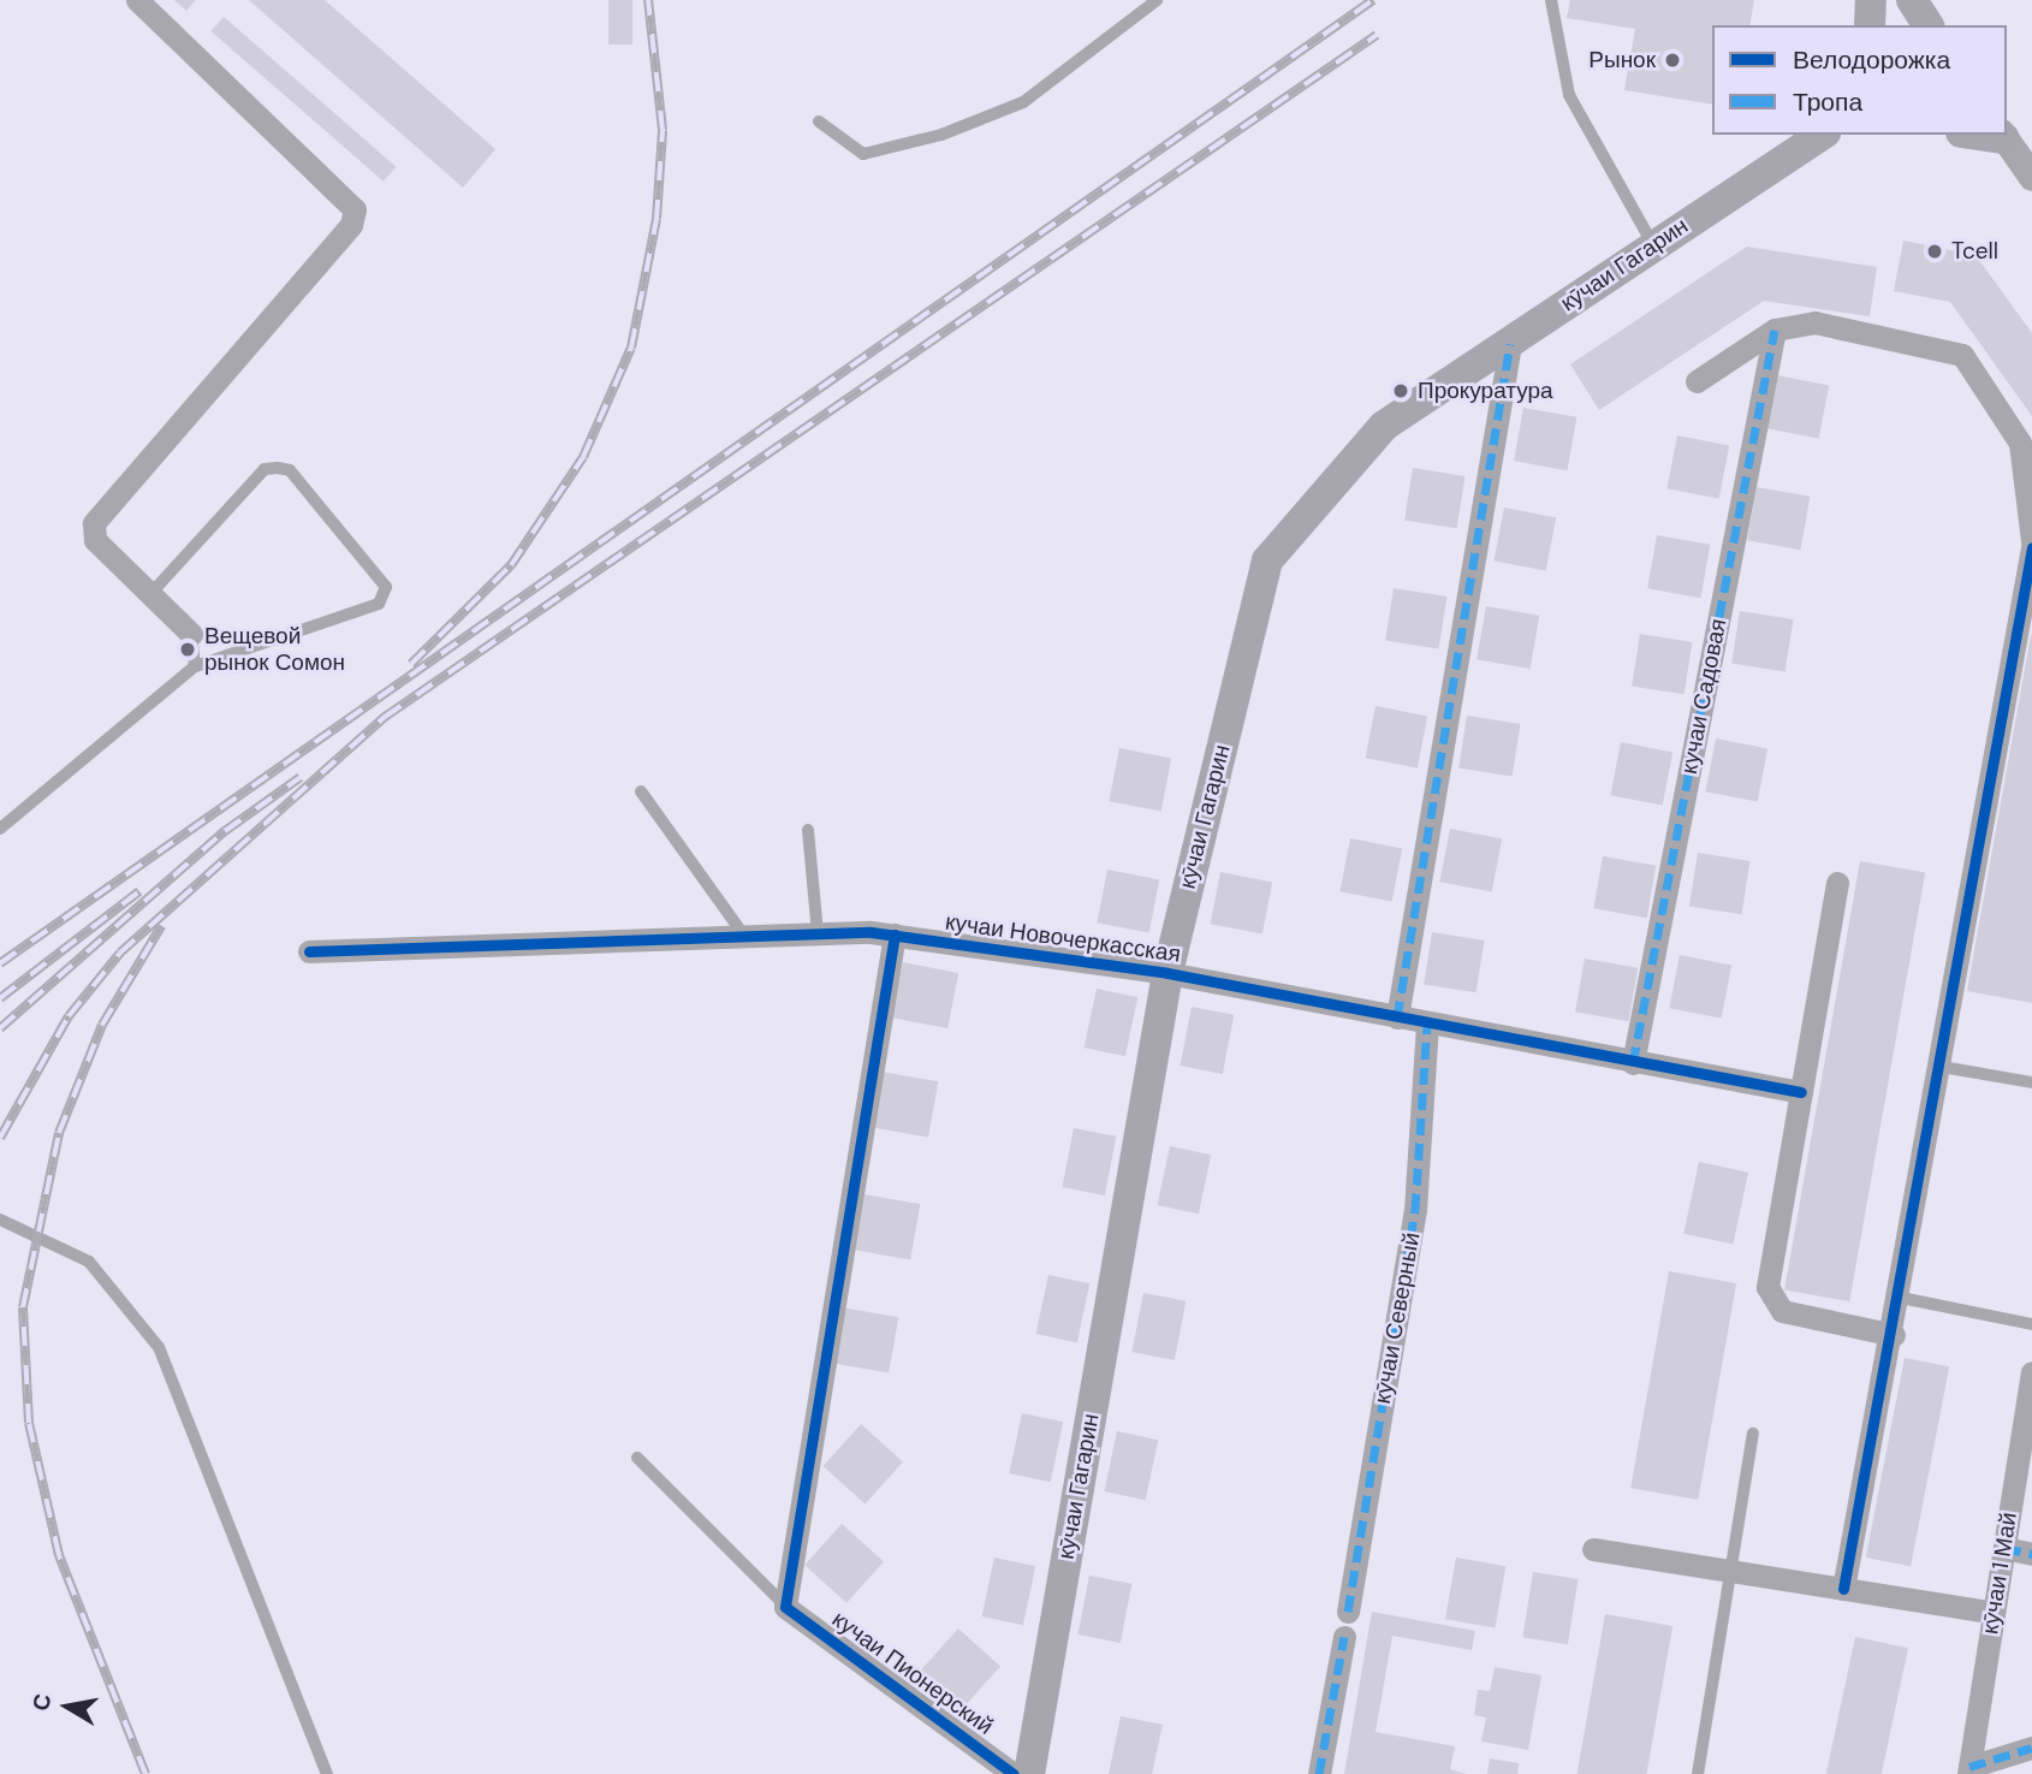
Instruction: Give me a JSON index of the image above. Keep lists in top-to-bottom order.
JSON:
{
  "streets": {
    "main road": ["кӯчаи Гагарин"],
    "street": [
      "кучаи Садовая",
      "кучаи Новочеркасская",
      "кӯчаи Северный",
      "кӯчаи 1 Май",
      "кучаи Пионерский"
    ]
  },
  "crossings": [
    ["кӯчаи Гагарин", "кучаи Новочеркасская"],
    ["кучаи Садовая", "кучаи Новочеркасская"],
    ["кучаи Новочеркасская", "кӯчаи Северный"]
  ],
  "places": [
    "Рынок",
    "Tcell",
    "Прокуратура",
    "Вещевой рынок Сомон"
  ],
  "legend": ["Велодорожка", "Тропа"],
  "north": "left"
}
